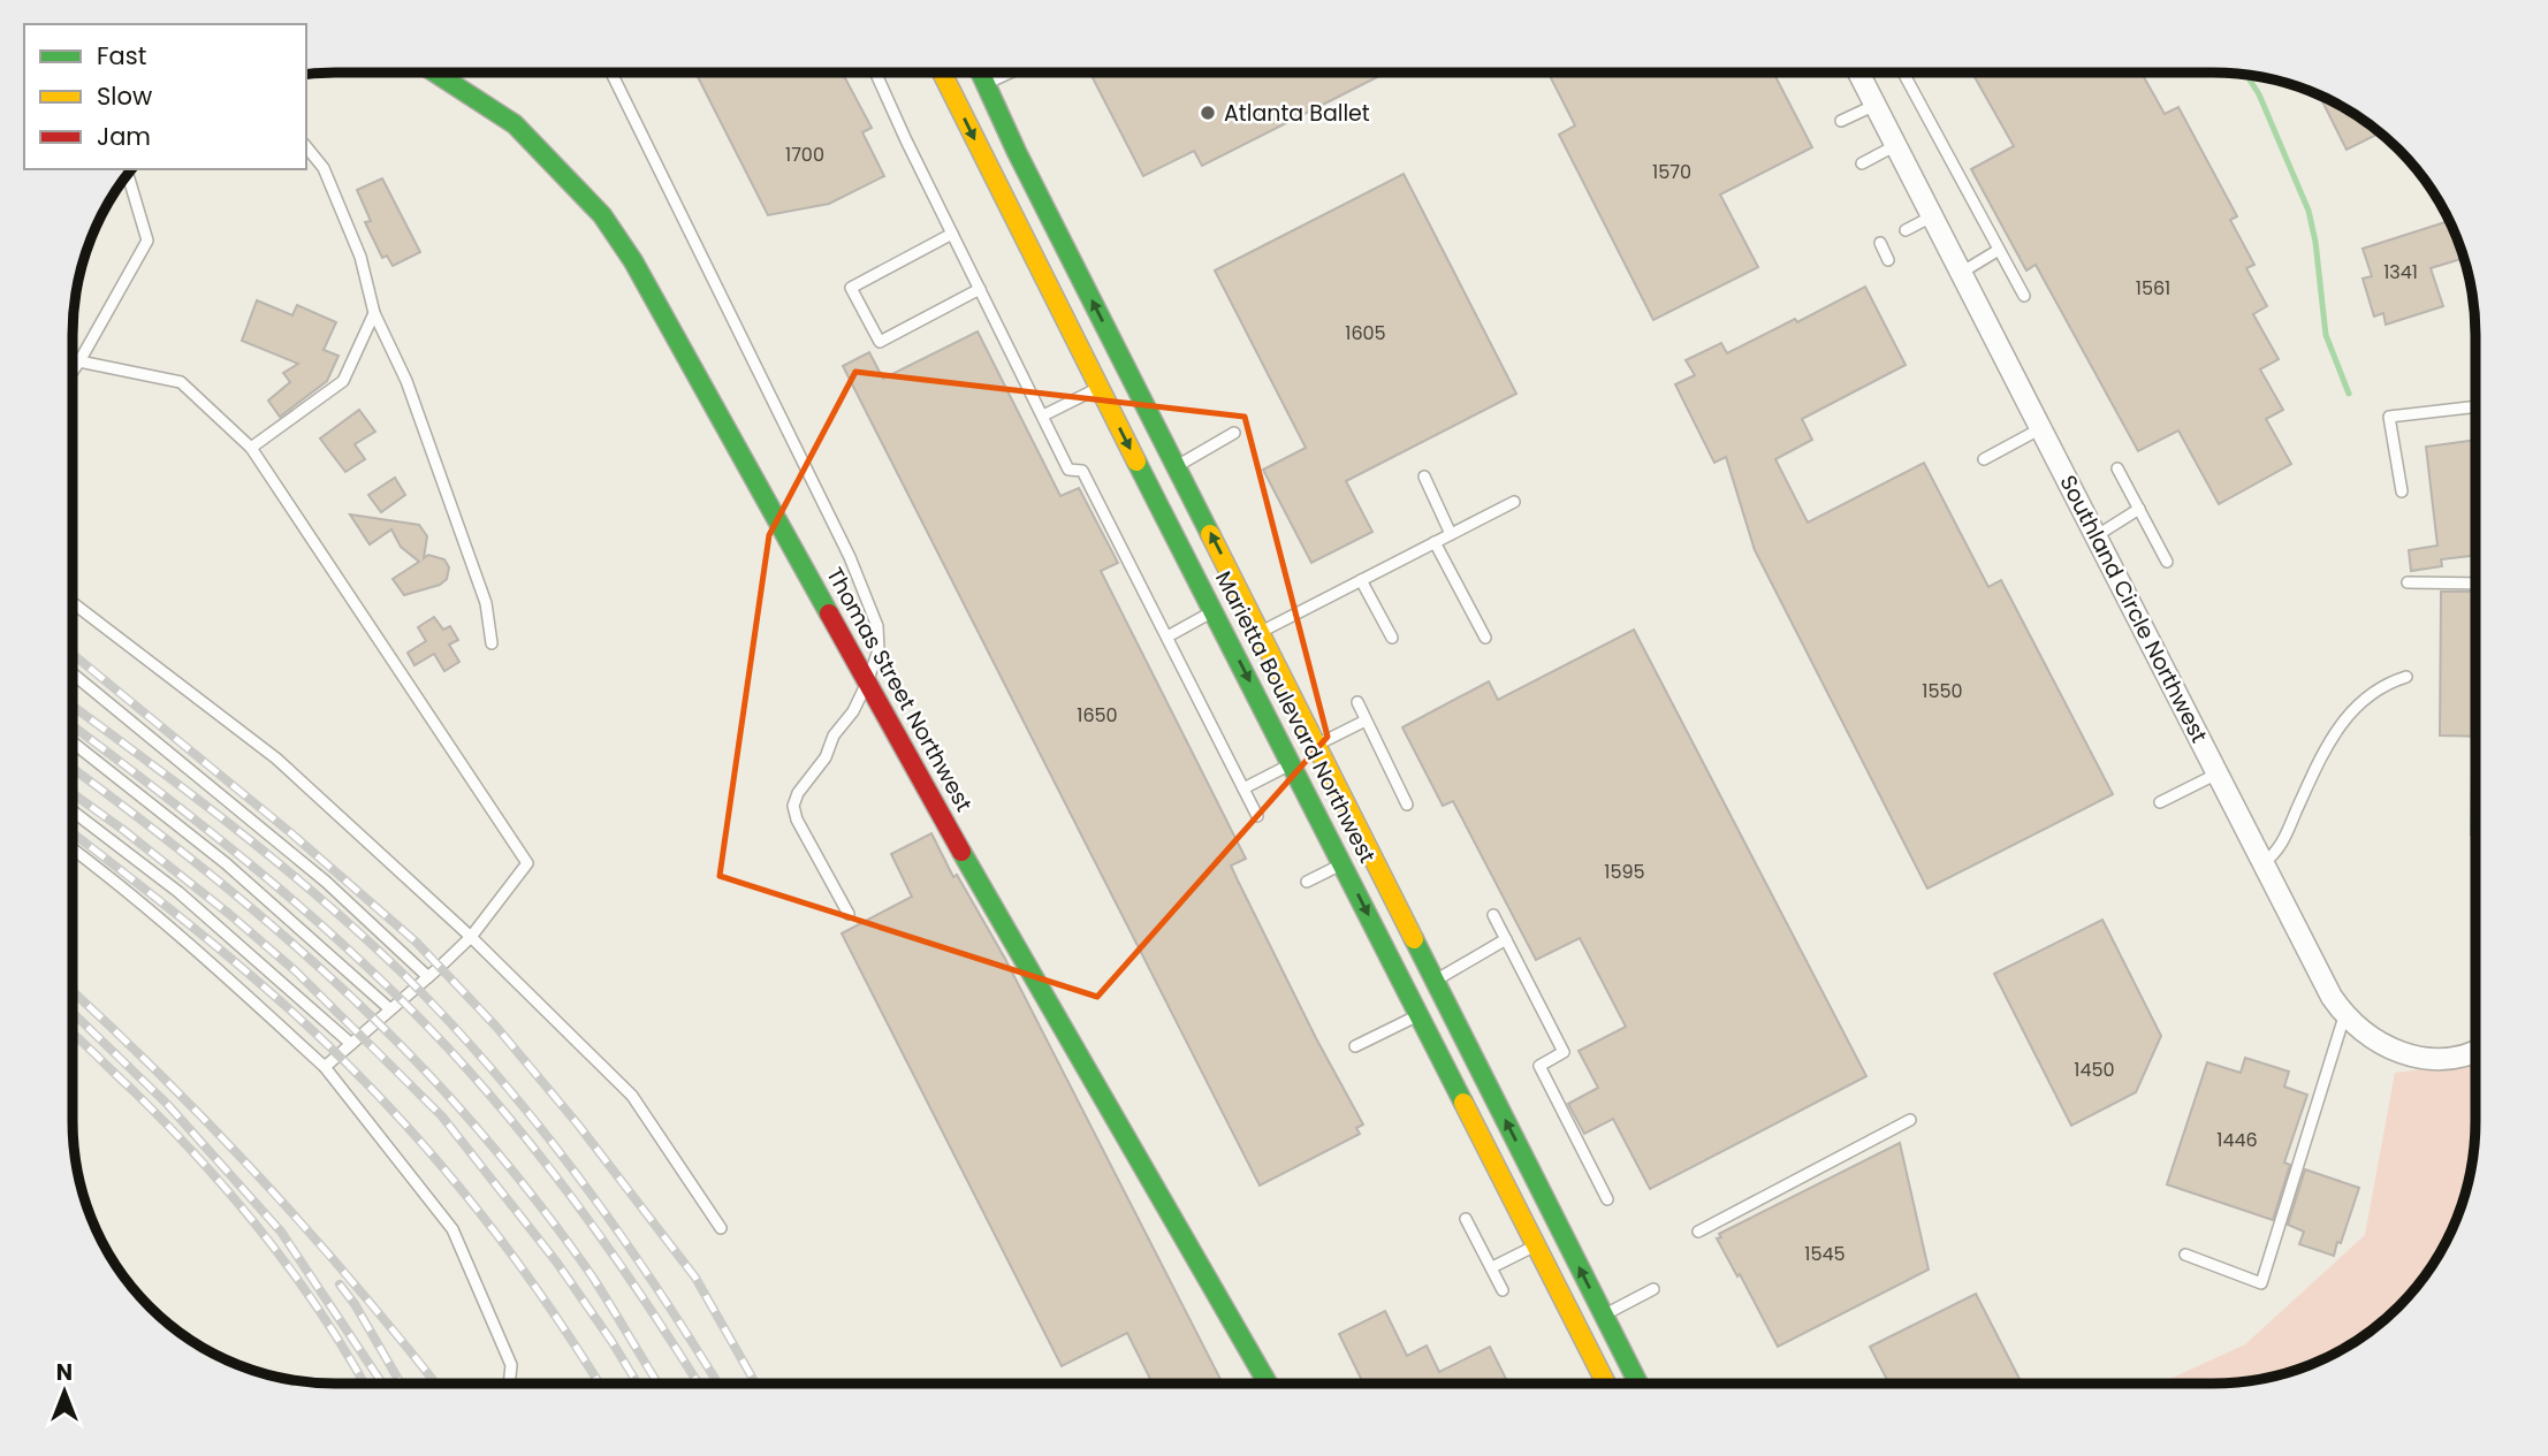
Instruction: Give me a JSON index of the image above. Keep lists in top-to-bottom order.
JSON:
{
  "streets": {
    "main road": ["Thomas Street Northwest", "Marietta Boulevard Northwest"],
    "street": ["Southland Circle Northwest"]
  },
  "places": ["Atlanta Ballet"],
  "house_numbers": [
    "1700",
    "1570",
    "1341",
    "1561",
    "1605",
    "1550",
    "1650",
    "1595",
    "1450",
    "1446",
    "1545"
  ],
  "legend": ["Fast", "Slow", "Jam"],
  "north": "top"
}
